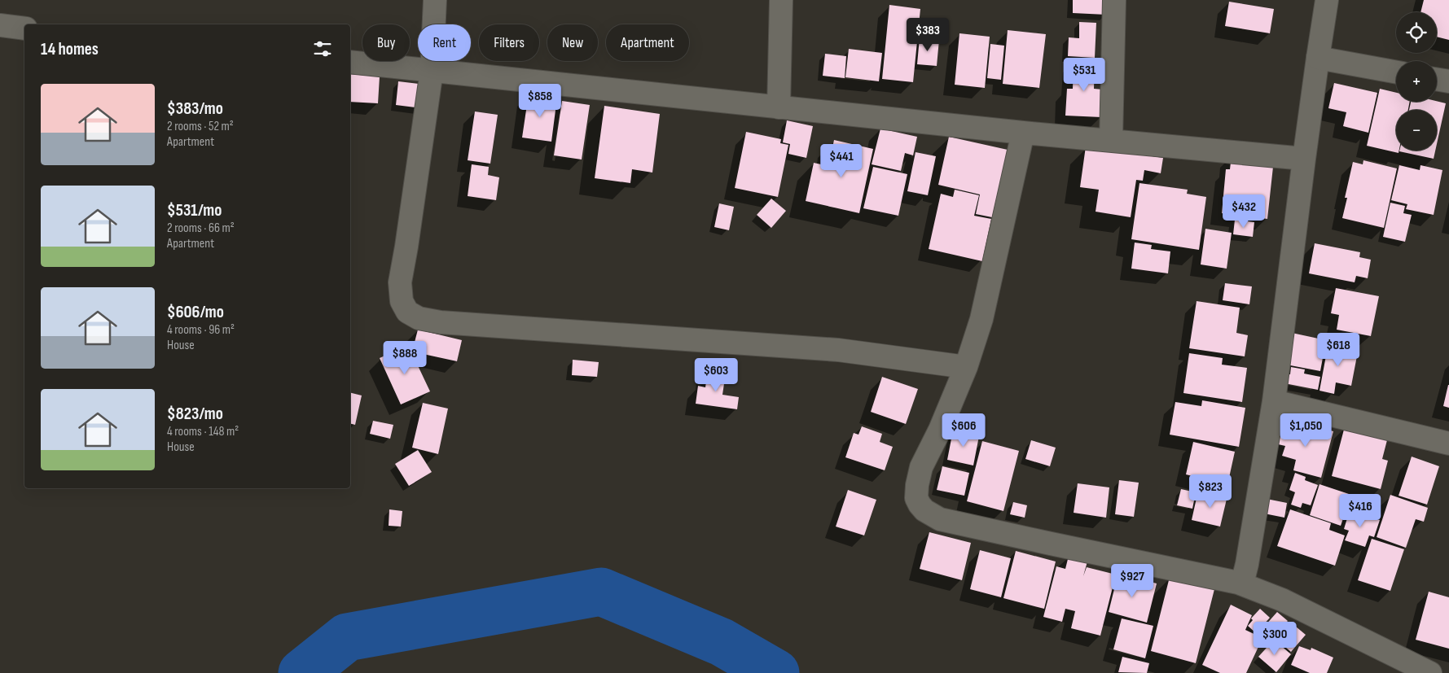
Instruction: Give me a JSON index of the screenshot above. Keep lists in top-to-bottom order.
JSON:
{
  "page": {
    "map_buttons": ["+", "−"],
    "price": [
      "$383",
      "$531",
      "$858",
      "$441",
      "$432",
      "$618",
      "$888",
      "$603",
      "$606",
      "$1,050",
      "$823",
      "$416",
      "$927",
      "$300"
    ],
    "chip": [
      "Buy",
      "Rent",
      "Filters",
      "New",
      "Apartment"
    ],
    "heading": "14 homes",
    "list": [
      {
        "name": "$383/mo",
        "note": "2 rooms · 52 m² · Apartment"
      },
      {
        "name": "$531/mo",
        "note": "2 rooms · 66 m² · Apartment"
      },
      {
        "name": "$606/mo",
        "note": "4 rooms · 96 m² · House"
      },
      {
        "name": "$823/mo",
        "note": "4 rooms · 148 m² · House"
      }
    ]
  }
}
